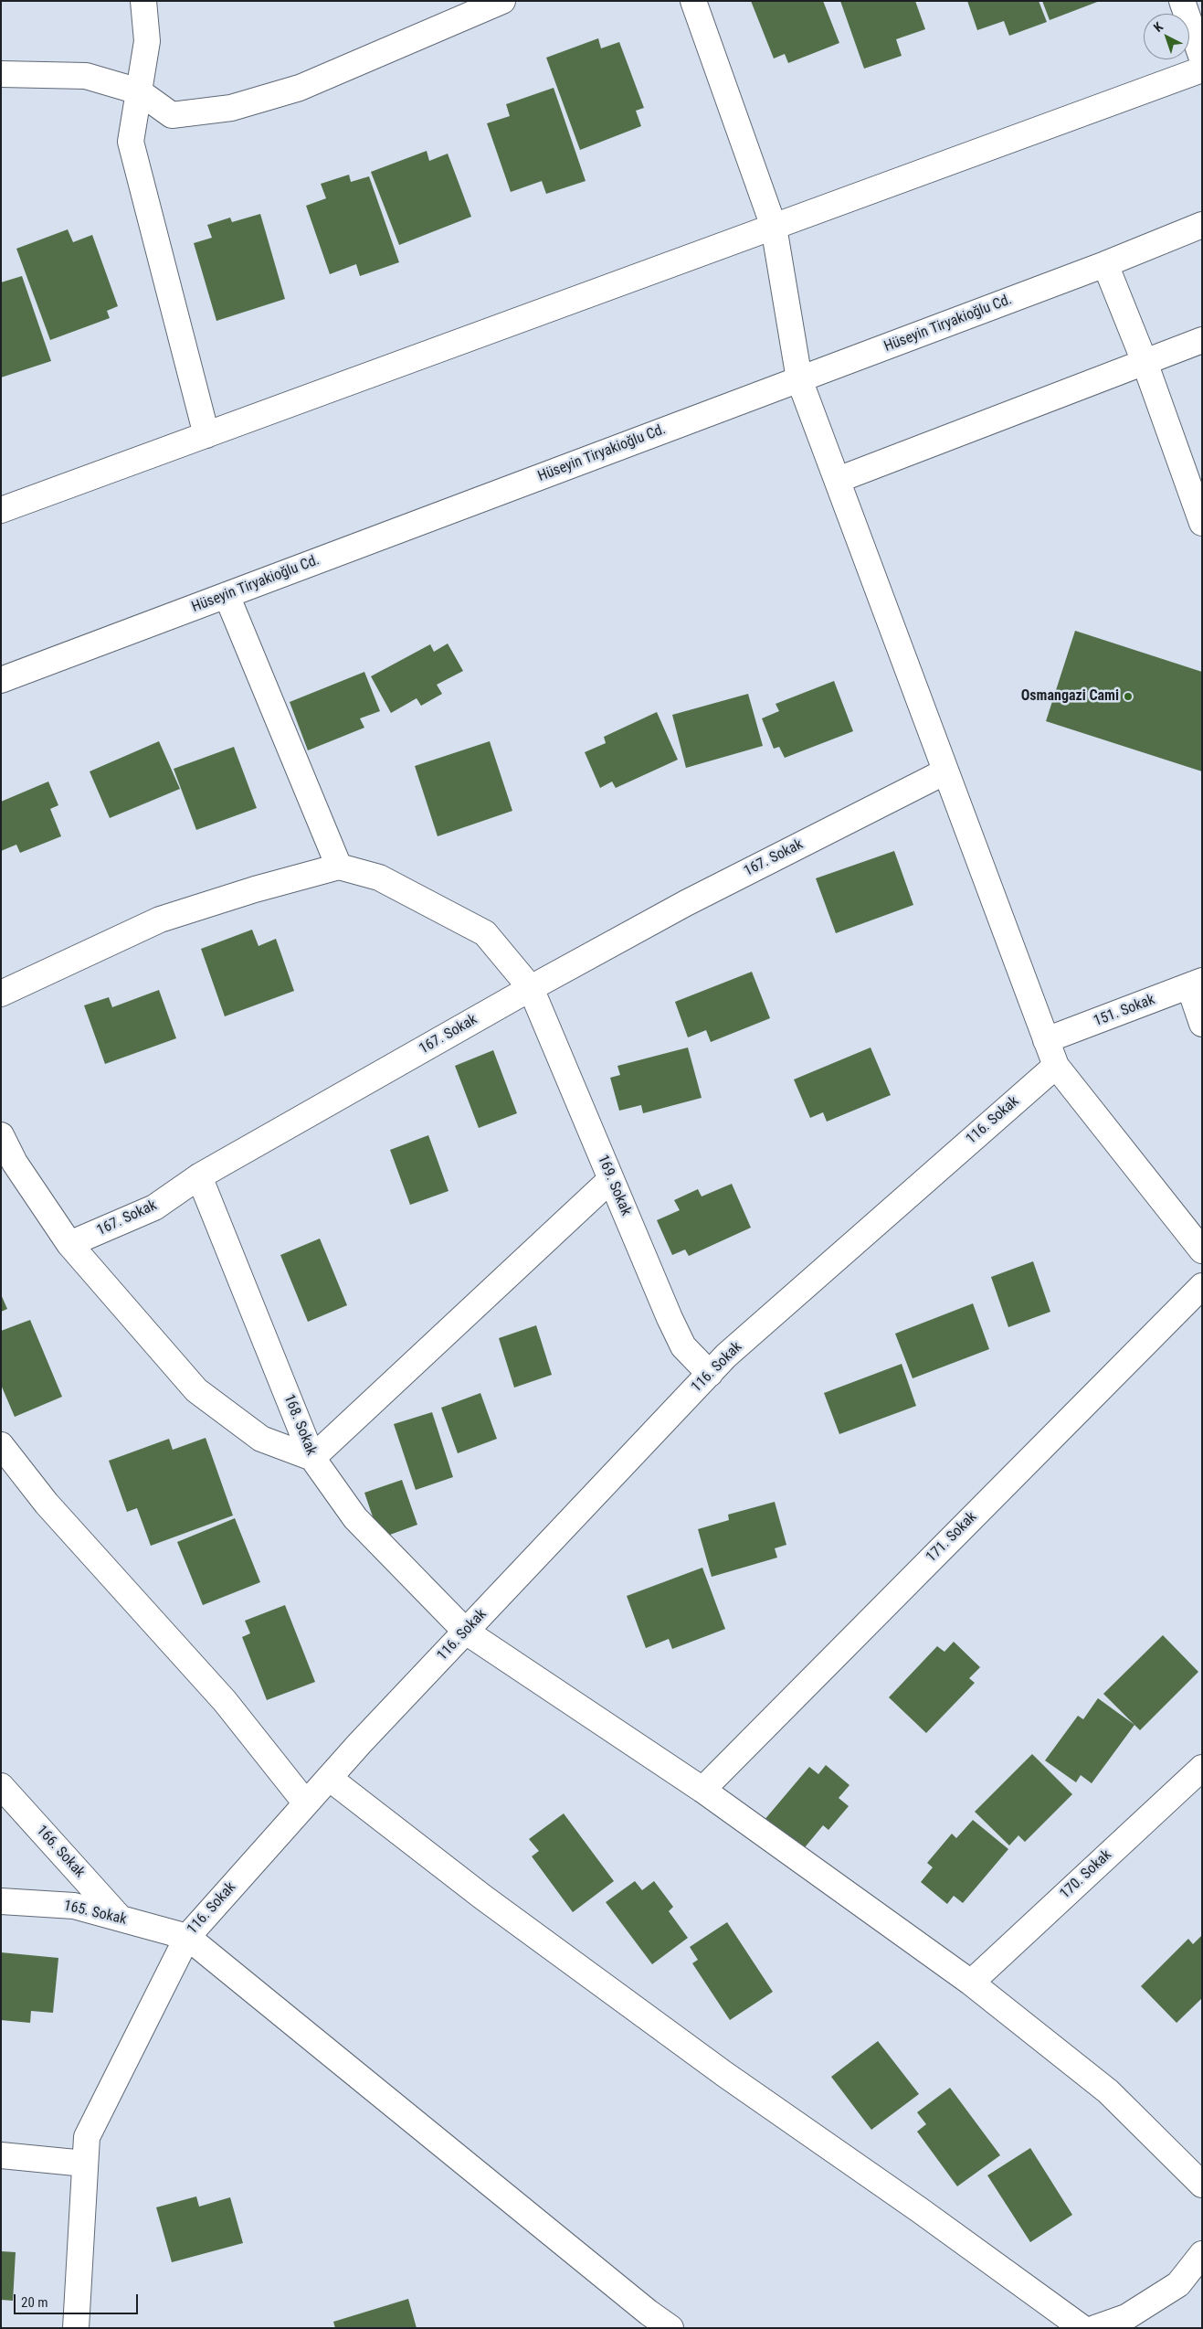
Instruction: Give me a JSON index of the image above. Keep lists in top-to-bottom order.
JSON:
{
  "streets": {
    "street": [
      "Hüseyin Tiryakioğlu Cd.",
      "167. Sokak",
      "151. Sokak",
      "116. Sokak",
      "169. Sokak",
      "168. Sokak",
      "171. Sokak",
      "166. Sokak",
      "170. Sokak",
      "165. Sokak"
    ]
  },
  "crossings": [
    ["167. Sokak", "169. Sokak"],
    ["167. Sokak", "168. Sokak"],
    ["116. Sokak", "169. Sokak"],
    ["116. Sokak", "168. Sokak"],
    ["116. Sokak", "165. Sokak"],
    ["168. Sokak", "171. Sokak"],
    ["168. Sokak", "170. Sokak"],
    ["166. Sokak", "165. Sokak"]
  ],
  "places": ["Osmangazi Cami"],
  "scale_bar": "20 m",
  "north": "top left"
}
